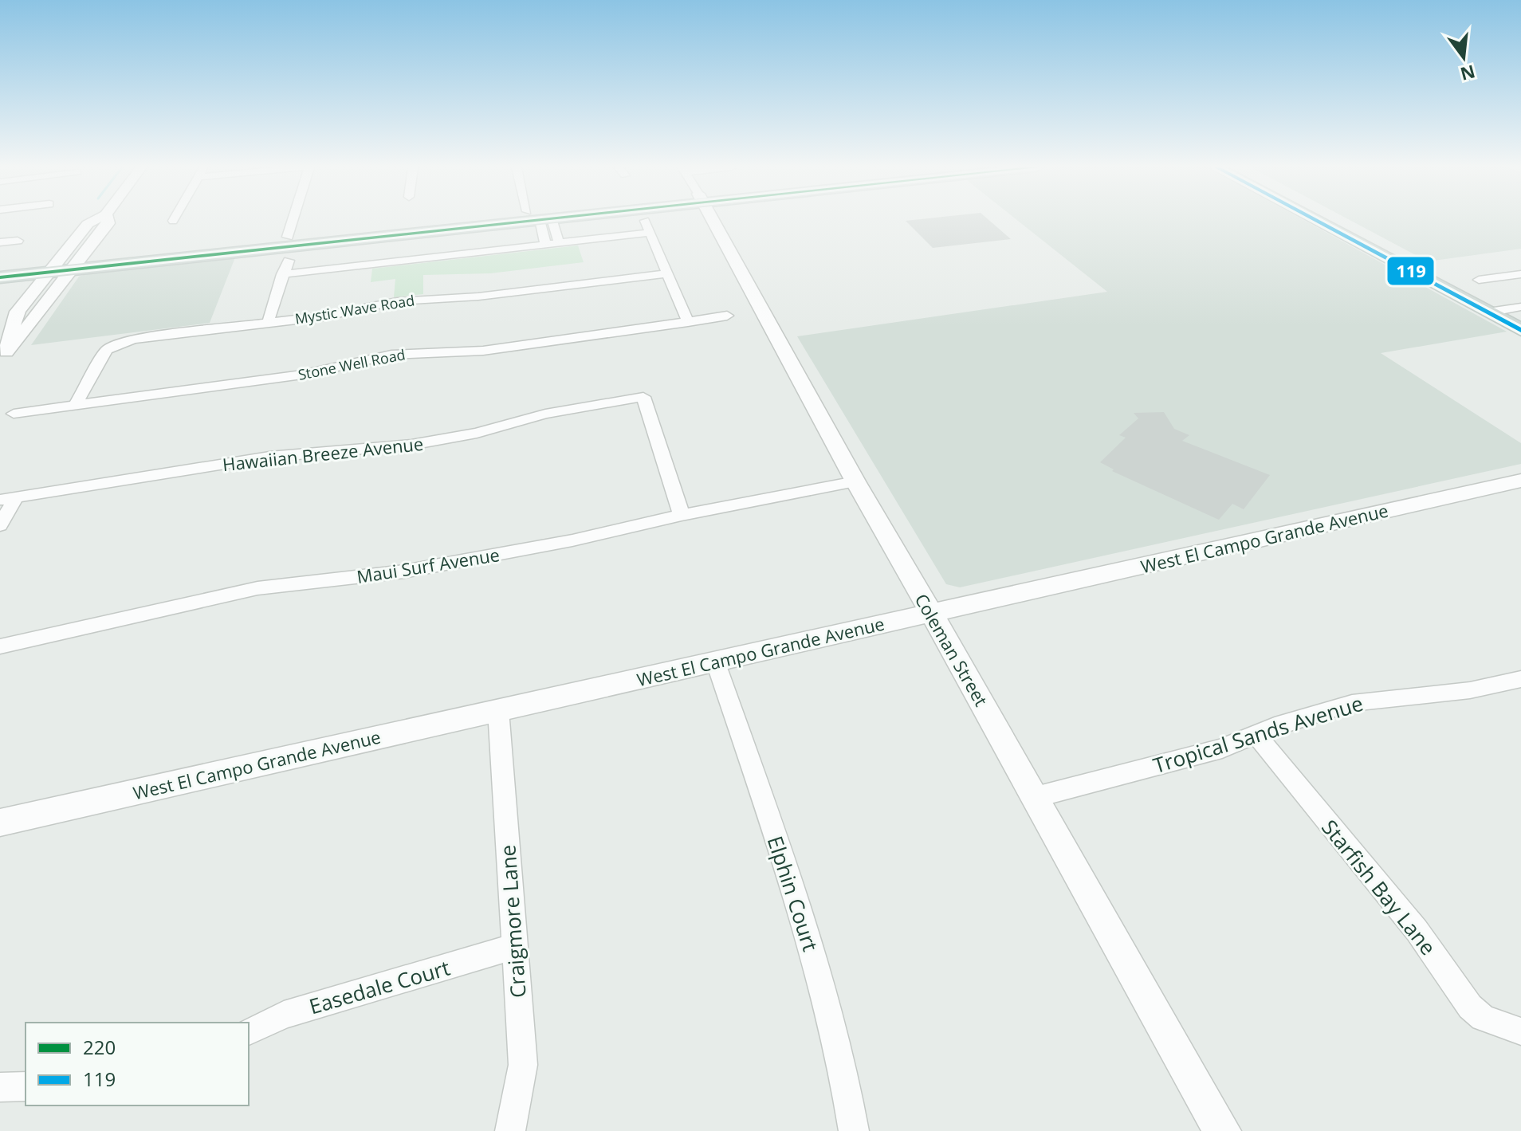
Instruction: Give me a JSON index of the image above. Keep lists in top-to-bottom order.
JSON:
{
  "streets": {
    "street": [
      "Mystic Wave Road",
      "Stone Well Road",
      "Hawaiian Breeze Avenue",
      "West El Campo Grande Avenue",
      "Maui Surf Avenue",
      "Coleman Street",
      "Tropical Sands Avenue",
      "Starfish Bay Lane",
      "Elphin Court",
      "Craigmore Lane",
      "Easedale Court"
    ]
  },
  "crossings": [
    ["Mystic Wave Road", "Stone Well Road"],
    ["Hawaiian Breeze Avenue", "Maui Surf Avenue"],
    ["West El Campo Grande Avenue", "Coleman Street"],
    ["West El Campo Grande Avenue", "Elphin Court"],
    ["West El Campo Grande Avenue", "Craigmore Lane"],
    ["Maui Surf Avenue", "Coleman Street"],
    ["Coleman Street", "Tropical Sands Avenue"],
    ["Tropical Sands Avenue", "Starfish Bay Lane"],
    ["Craigmore Lane", "Easedale Court"]
  ],
  "lines": ["transit line 220", "transit line 119"],
  "legend": ["220", "119"],
  "north": "bottom"
}
